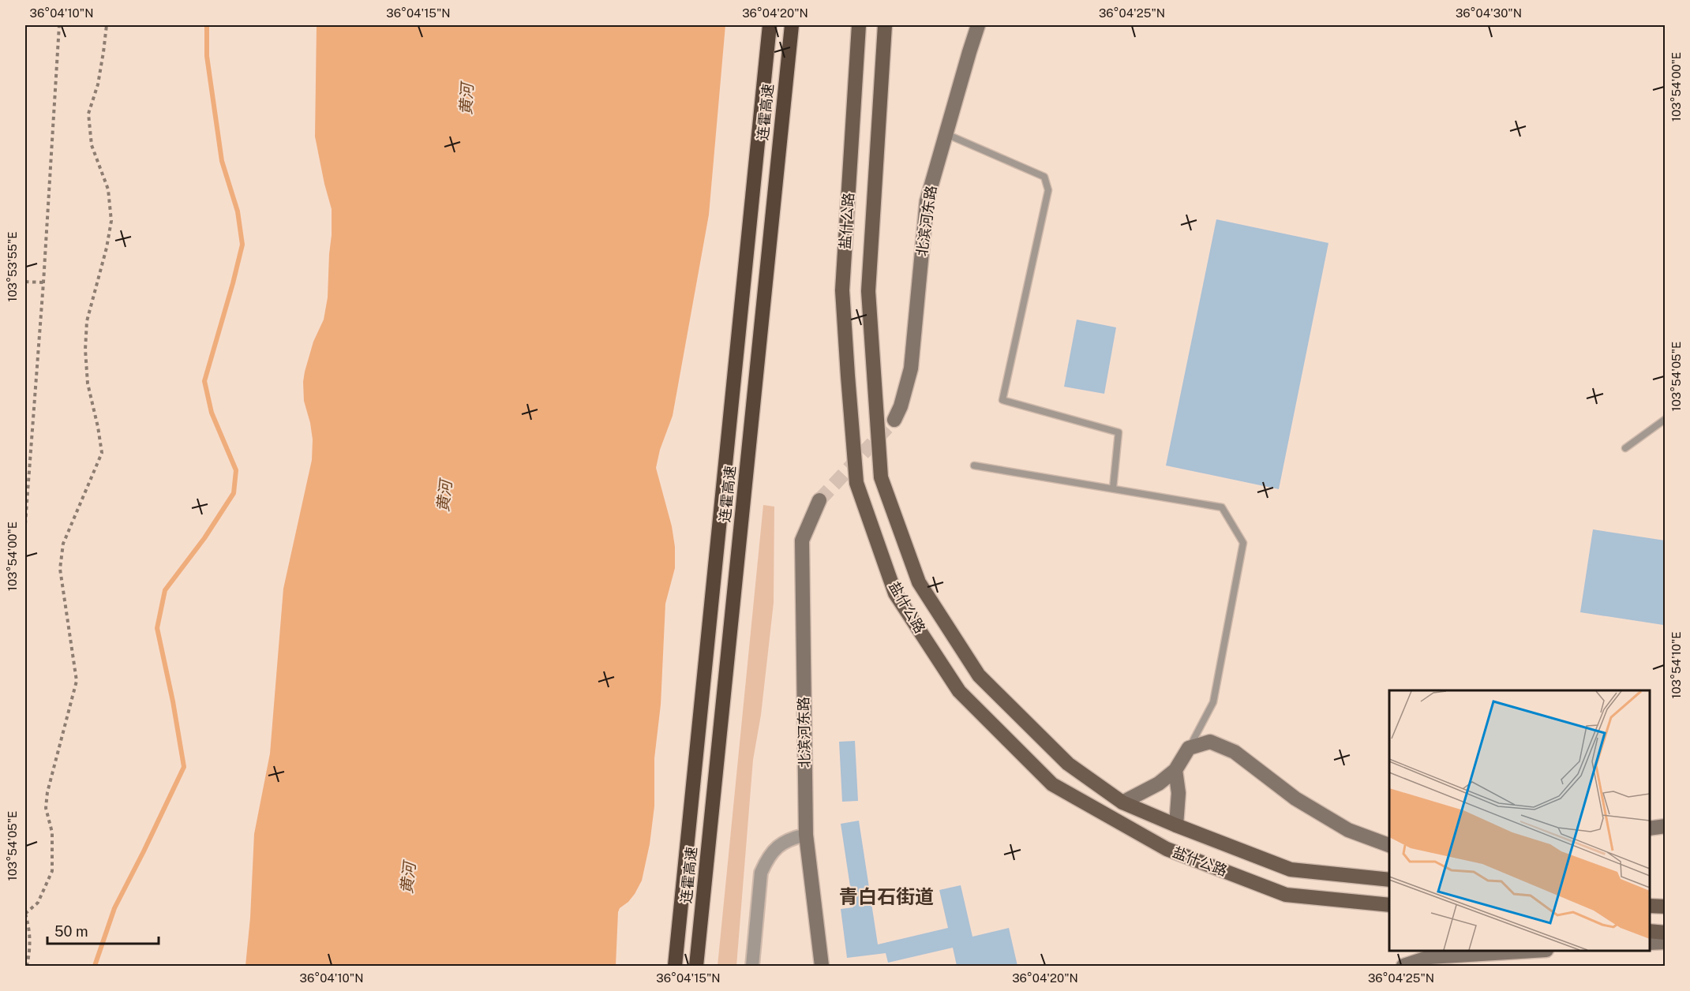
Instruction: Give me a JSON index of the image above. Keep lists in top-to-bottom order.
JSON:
{
  "streets": {
    "highway": ["连霍高速"],
    "main road": ["盐什公路"],
    "street": ["北滨河东路"]
  },
  "districts": ["青白石街道"],
  "water": ["黄河"],
  "scale_bar": "50 m",
  "coordinates": [
    "36°04'10\"N",
    "36°04'15\"N",
    "36°04'20\"N",
    "36°04'25\"N",
    "36°04'30\"N",
    "103°54'00\"E",
    "103°53'55\"E",
    "103°54'05\"E",
    "103°54'10\"E"
  ]
}
